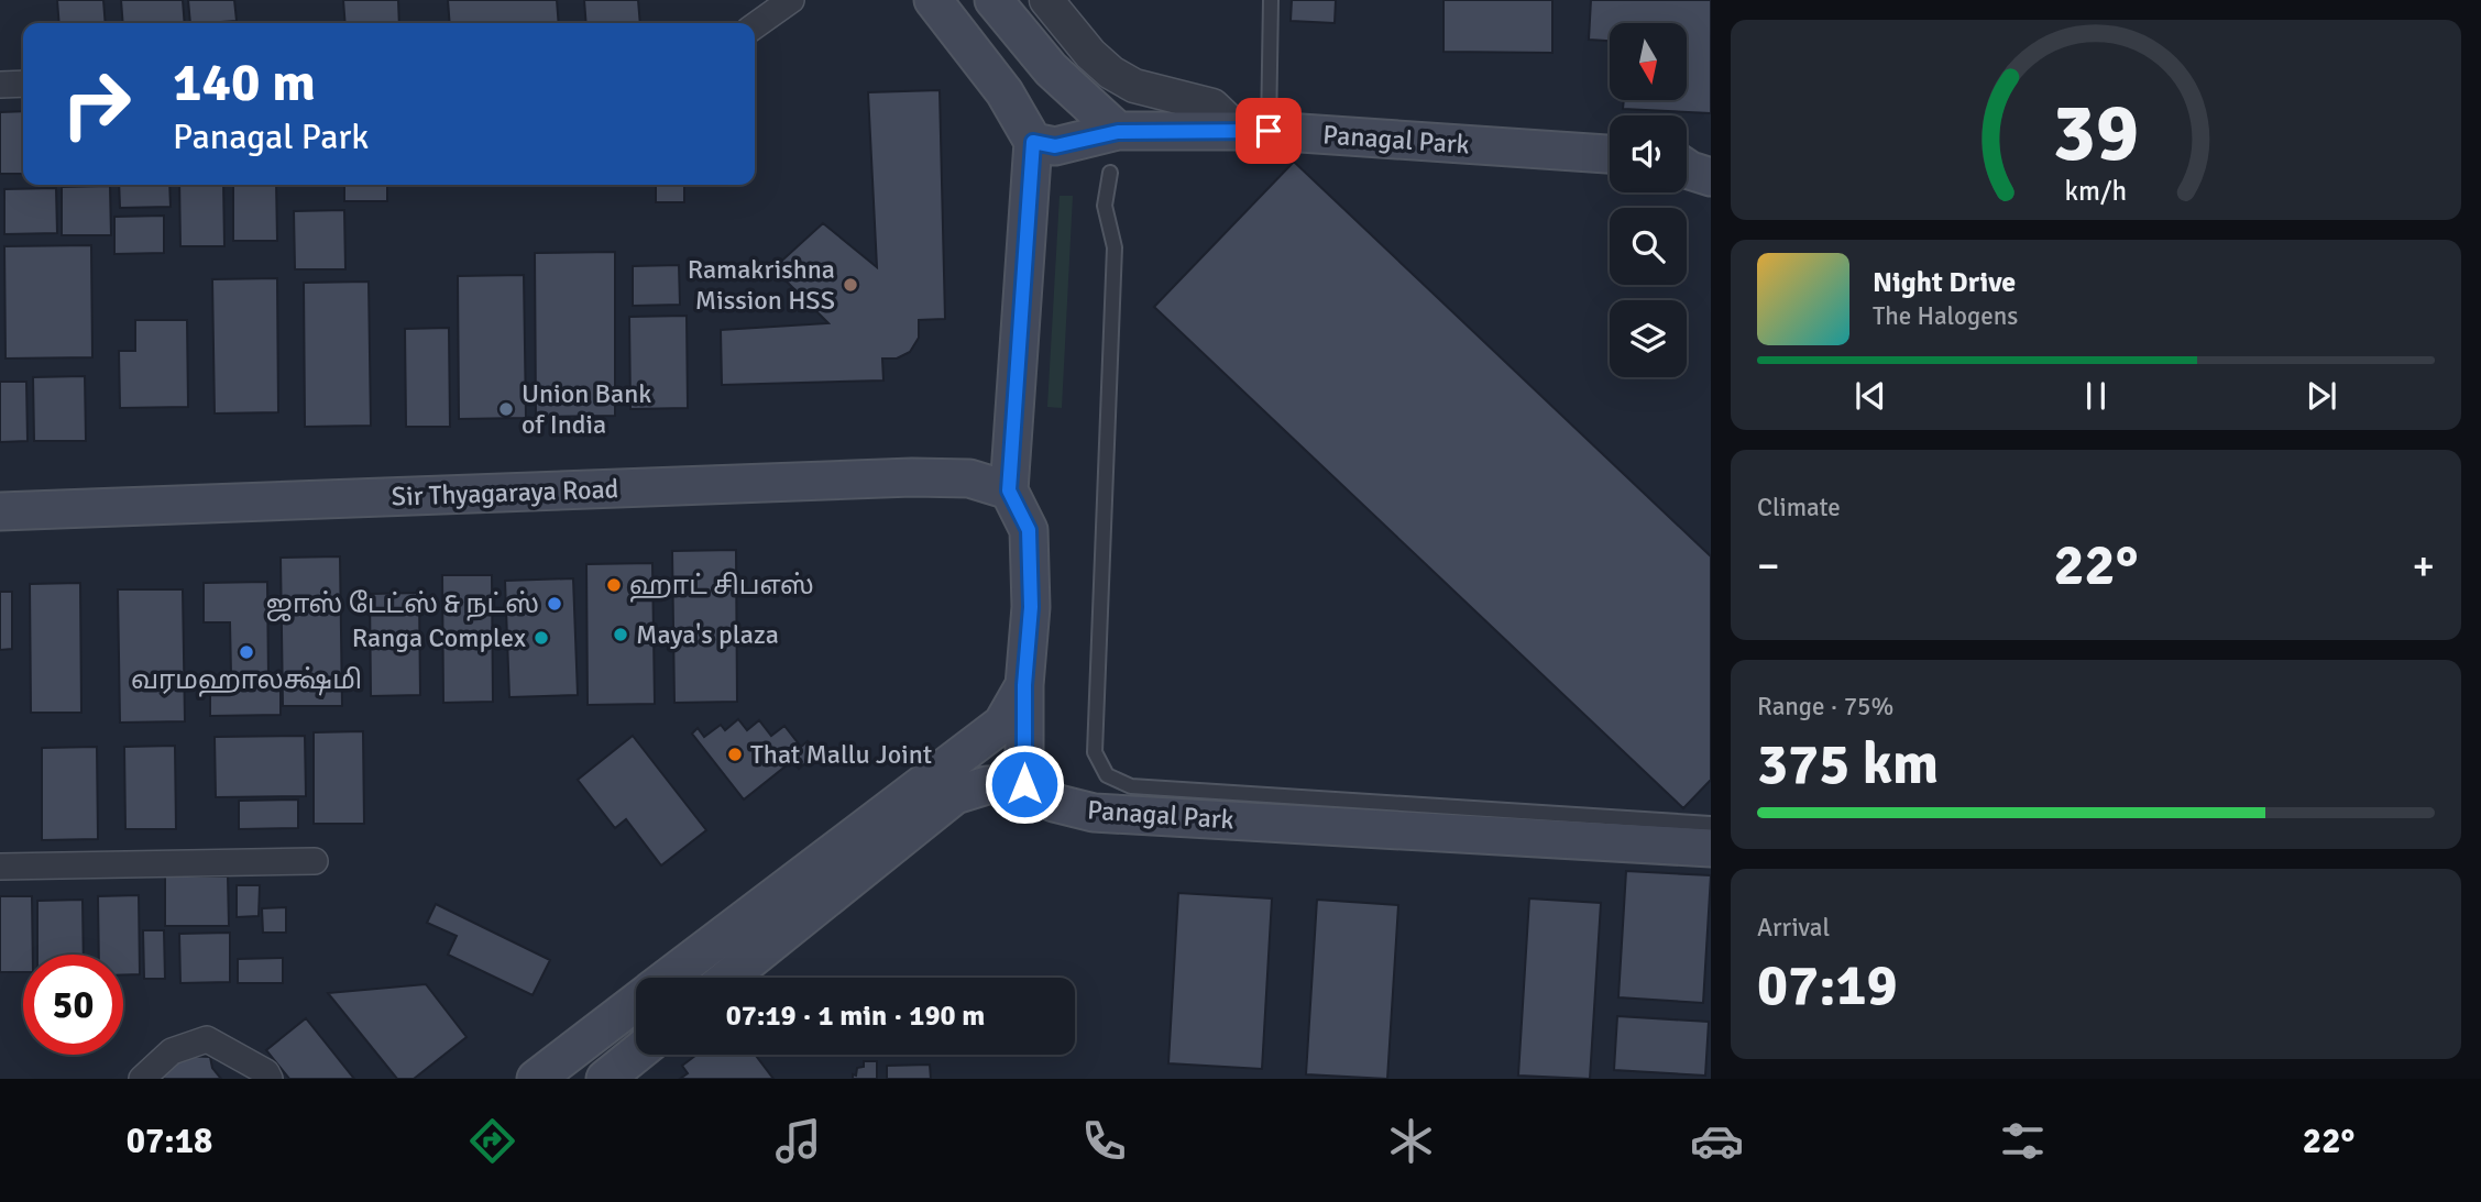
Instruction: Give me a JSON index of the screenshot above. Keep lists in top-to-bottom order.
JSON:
{
  "streets": {
    "main road": ["Panagal Park", "Sir Thyagaraya Road"]
  },
  "places": [
    "Ramakrishna Mission HSS",
    "Union Bank of India",
    "ஹாட் சிபஎஸ்",
    "ஜாஸ் டேட்ஸ் & நட்ஸ்",
    "Maya's plaza",
    "Ranga Complex",
    "வரமஹாலக்ஷ்மி",
    "That Mallu Joint"
  ],
  "north": "bottom",
  "page": {
    "turn": ["140 m", "Panagal Park"],
    "song": ["Night Drive", "The Halogens"],
    "tile": [
      "Climate",
      ["Range · 75%", "375 km"],
      ["Arrival", "07:19"]
    ],
    "heat": ["−", "22°", "+"],
    "limit": "50",
    "trip": "07:19 · 1 min · 190 m",
    "tabs": ["07:18", "22°"],
    "gauge": ["39", "km/h"]
  }
}
